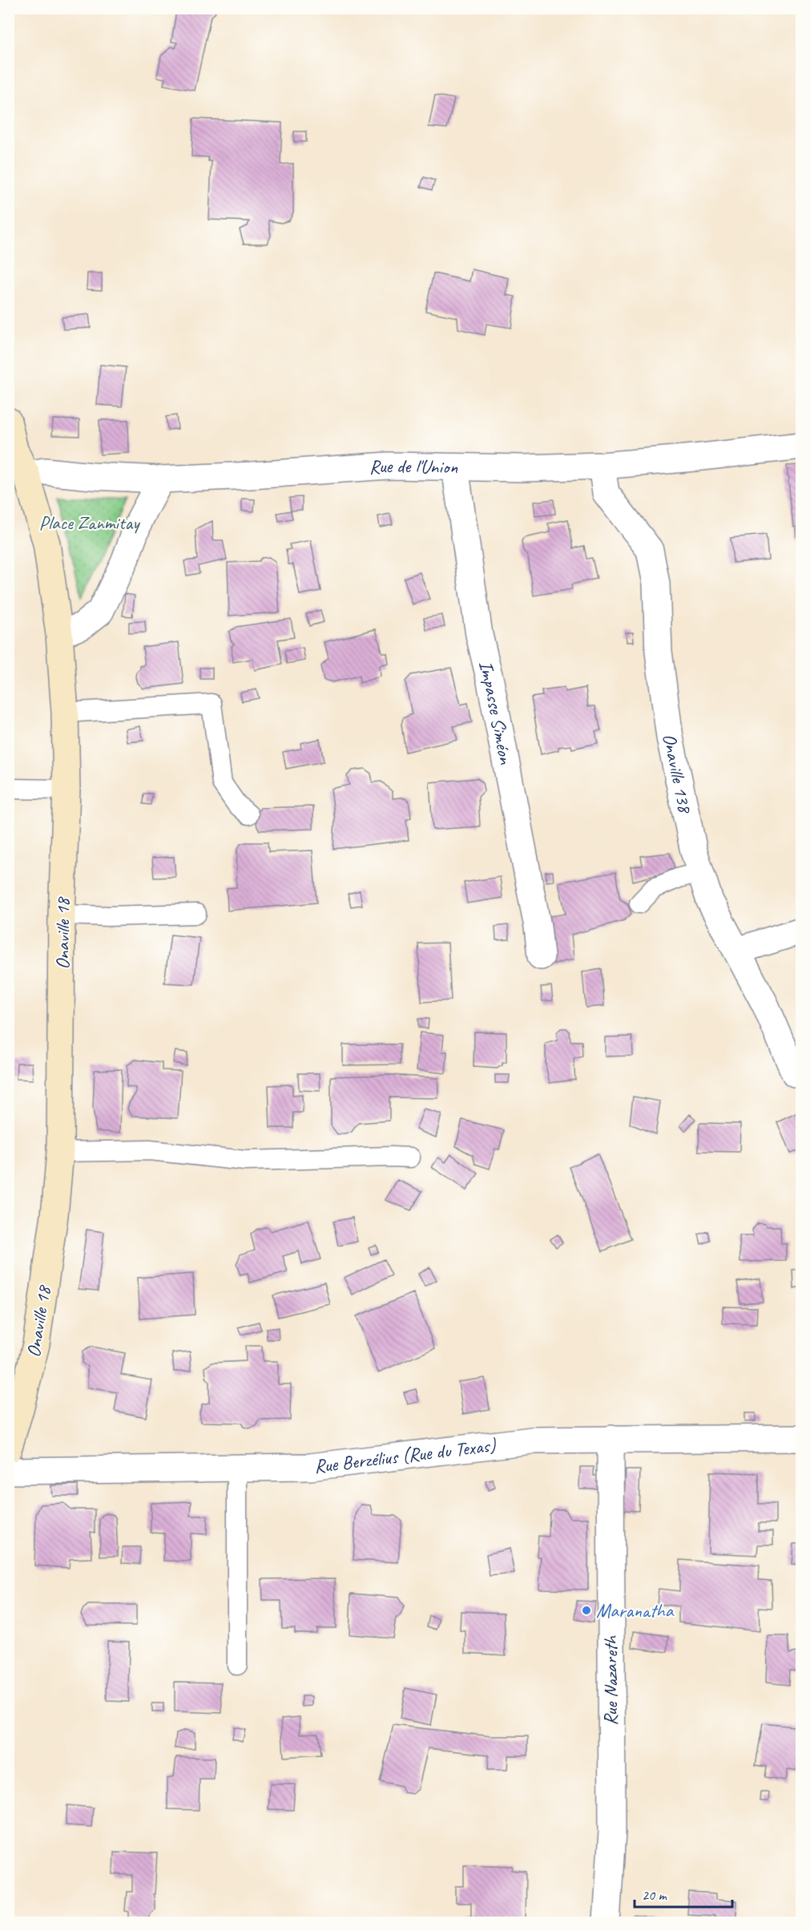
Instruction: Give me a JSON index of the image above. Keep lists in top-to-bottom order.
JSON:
{
  "streets": {
    "street": [
      "Rue de l'Union",
      "Impasse Siméon",
      "Onaville 138",
      "Onaville 18",
      "Rue Berzélius (Rue du Texas)",
      "Rue Nazareth"
    ]
  },
  "crossings": [
    ["Rue de l'Union", "Impasse Siméon"],
    ["Rue de l'Union", "Onaville 138"],
    ["Rue de l'Union", "Onaville 18"],
    ["Rue Berzélius (Rue du Texas)", "Rue Nazareth"]
  ],
  "parks": ["Place Zanmitay"],
  "places": ["Maranatha"],
  "scale_bar": "20 m"
}
